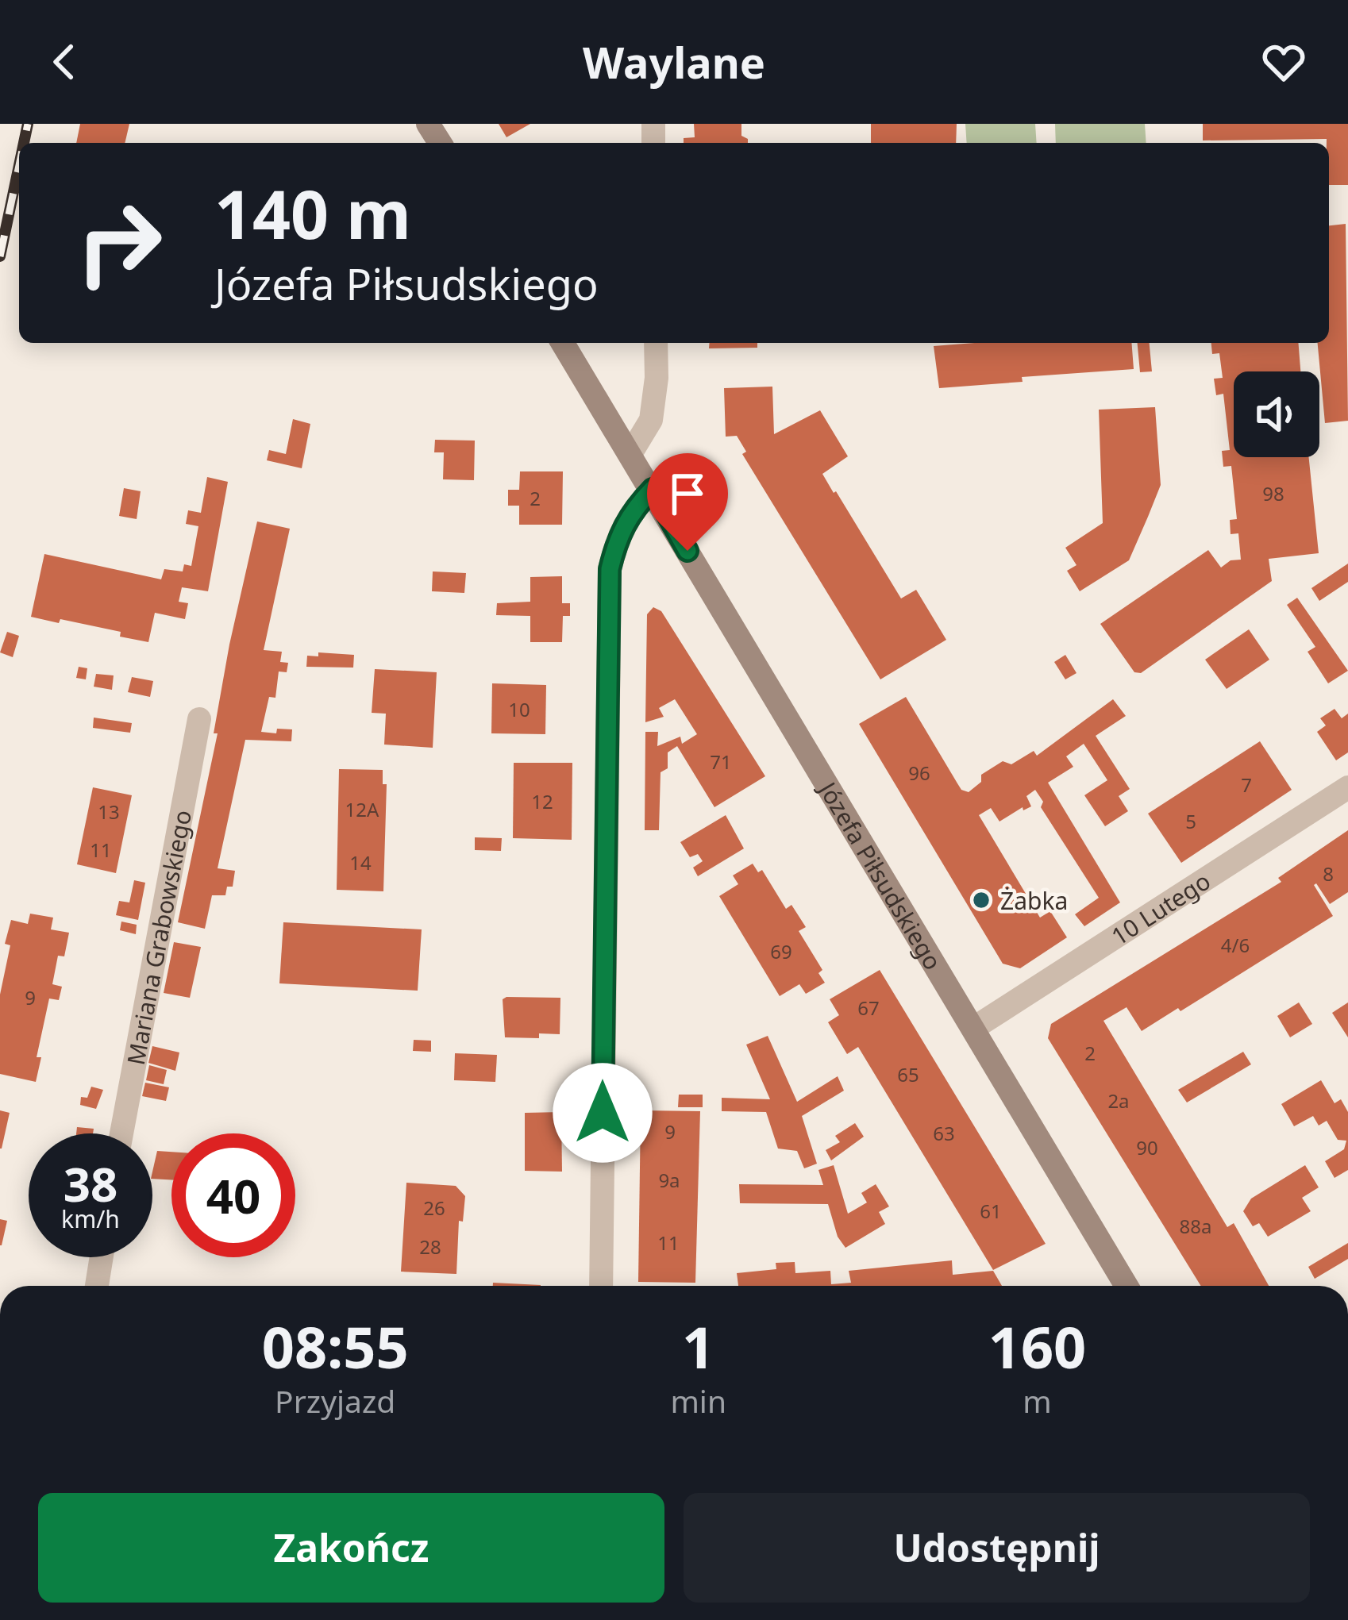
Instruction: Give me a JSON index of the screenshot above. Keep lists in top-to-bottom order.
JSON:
{
  "streets": {
    "main road": ["Józefa Piłsudskiego"],
    "street": ["10 Lutego", "Mariana Grabowskiego"]
  },
  "crossings": [
    ["Józefa Piłsudskiego", "10 Lutego"]
  ],
  "places": ["Żabka"],
  "house_numbers": [
    "98",
    "2",
    "10",
    "71",
    "96",
    "7",
    "12",
    "12A",
    "13",
    "5",
    "11",
    "14",
    "8",
    "4/6",
    "69",
    "9",
    "67",
    "2",
    "65",
    "2a",
    "9",
    "63",
    "90",
    "9a",
    "26",
    "61",
    "88a",
    "11",
    "28"
  ],
  "page": {
    "header": "Waylane",
    "turn": ["140 m", "Józefa Piłsudskiego"],
    "speed": "38 km/h",
    "limit": "40",
    "eta": [
      "08:55",
      "Przyjazd",
      "1",
      "min",
      "160",
      "m"
    ],
    "buttons": ["Zakończ", "Udostępnij"]
  }
}
